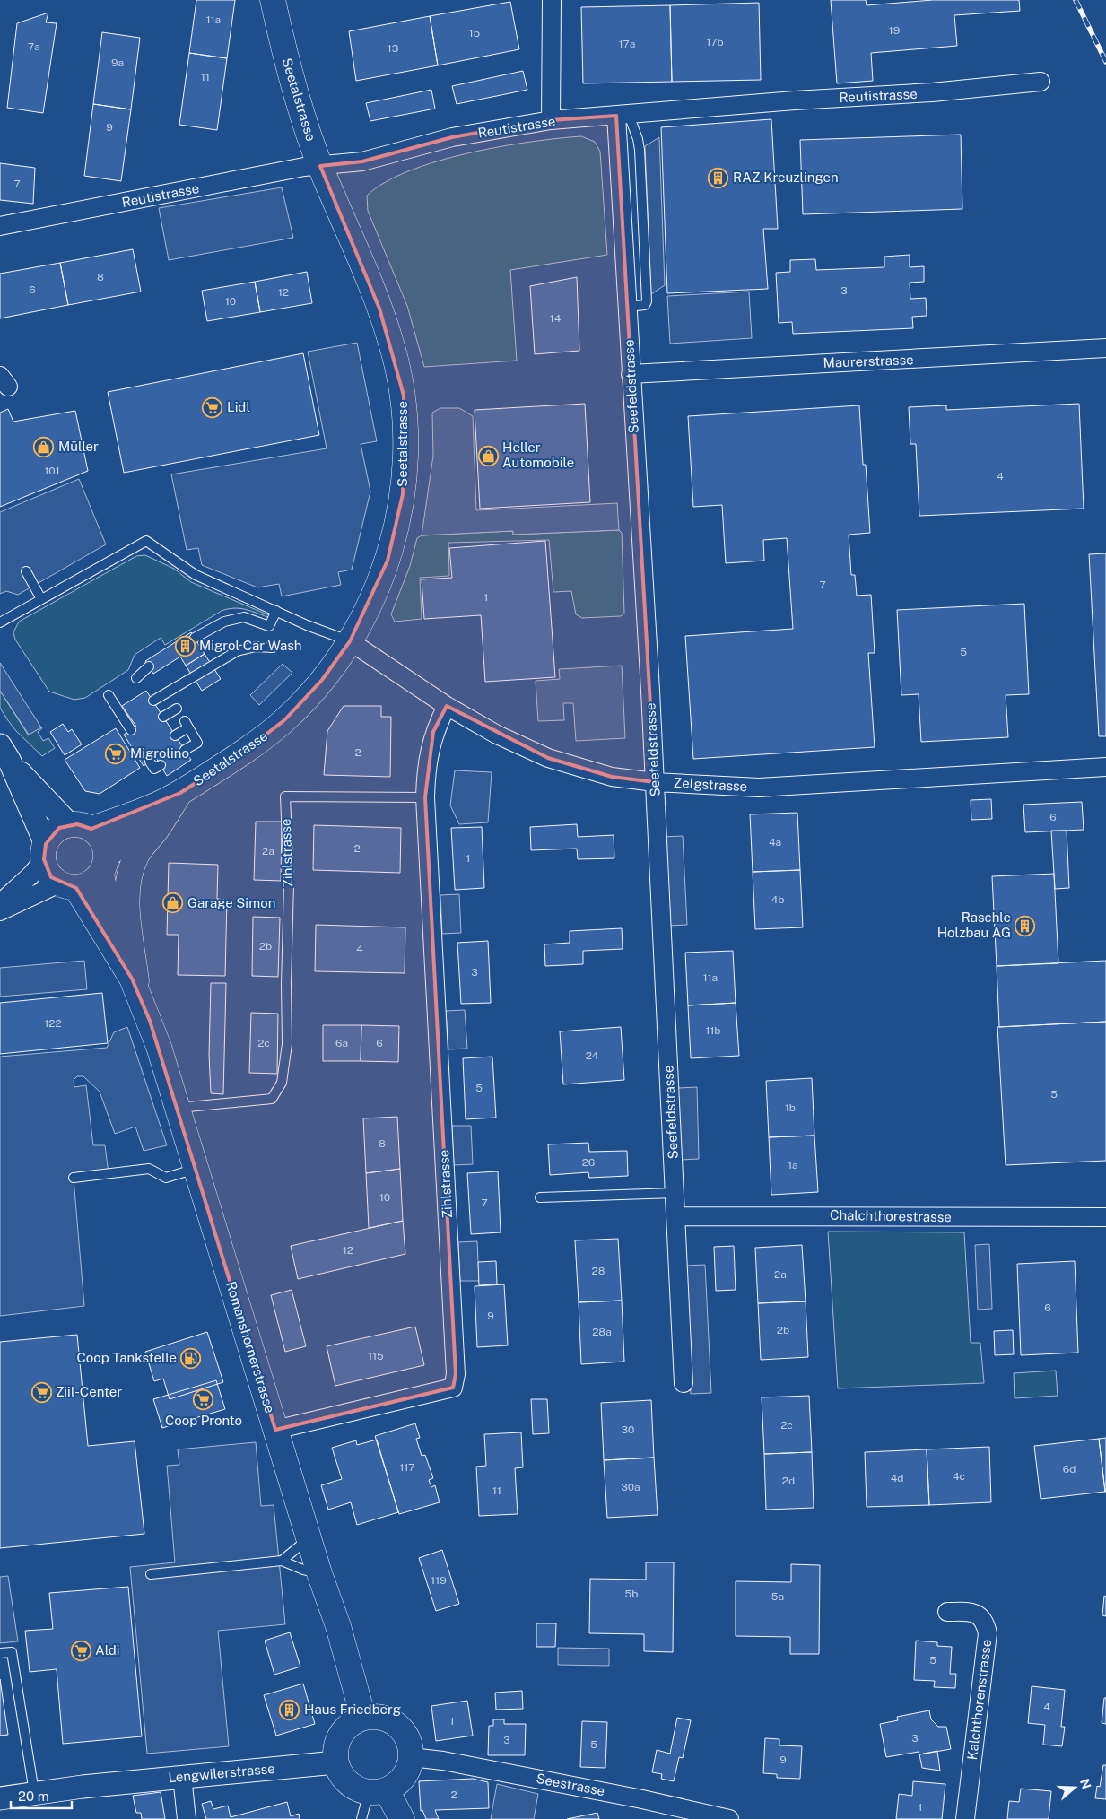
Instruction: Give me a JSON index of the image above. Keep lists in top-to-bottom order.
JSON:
{
  "streets": {
    "main road": ["Seetalstrasse", "Romanshornerstrasse"],
    "street": [
      "Reutistrasse",
      "Maurerstrasse",
      "Seefeldstrasse",
      "Zelgstrasse",
      "Zihlstrasse",
      "Chalchthorestrasse",
      "Kalchthorenstrasse",
      "Lengwilerstrasse",
      "Seestrasse"
    ]
  },
  "crossings": [
    ["Reutistrasse", "Seetalstrasse"],
    ["Reutistrasse", "Seefeldstrasse"],
    ["Seetalstrasse", "Zelgstrasse"],
    ["Seetalstrasse", "Romanshornerstrasse"],
    ["Maurerstrasse", "Seefeldstrasse"],
    ["Seefeldstrasse", "Zelgstrasse"],
    ["Seefeldstrasse", "Chalchthorestrasse"],
    ["Zelgstrasse", "Zihlstrasse"],
    ["Zihlstrasse", "Romanshornerstrasse"],
    ["Romanshornerstrasse", "Lengwilerstrasse"],
    ["Romanshornerstrasse", "Seestrasse"],
    ["Lengwilerstrasse", "Seestrasse"]
  ],
  "places": {
    "building": [
      "RAZ Kreuzlingen",
      "Migrol Car Wash",
      "Raschle Holzbau AG",
      "Haus Friedberg"
    ],
    "supermarket": [
      "Lidl",
      "Migrolino",
      "Ziil-Center",
      "Coop Pronto",
      "Aldi"
    ],
    "shop": ["Müller", "Heller Automobile", "Garage Simon"],
    "fuel station": ["Coop Tankstelle"]
  },
  "house_numbers": [
    "11a",
    "19",
    "15",
    "17b",
    "17a",
    "7a",
    "13",
    "9a",
    "11",
    "9",
    "7",
    "8",
    "6",
    "3",
    "12",
    "10",
    "14",
    "101",
    "4",
    "7",
    "1",
    "5",
    "2",
    "6",
    "4a",
    "2",
    "2a",
    "1",
    "4b",
    "2b",
    "4",
    "3",
    "11a",
    "122",
    "11b",
    "2c",
    "6a",
    "6",
    "24",
    "5",
    "5",
    "1b",
    "8",
    "26",
    "1a",
    "10",
    "7",
    "12",
    "28",
    "2a",
    "6",
    "9",
    "2b",
    "28a",
    "115",
    "2c",
    "30",
    "117",
    "6d",
    "4c",
    "4d",
    "2d",
    "30a",
    "11",
    "119",
    "5b",
    "5a",
    "5",
    "4",
    "1",
    "3",
    "3",
    "5",
    "9",
    "2",
    "1"
  ],
  "scale_bar": "20 m",
  "north": "right"
}
